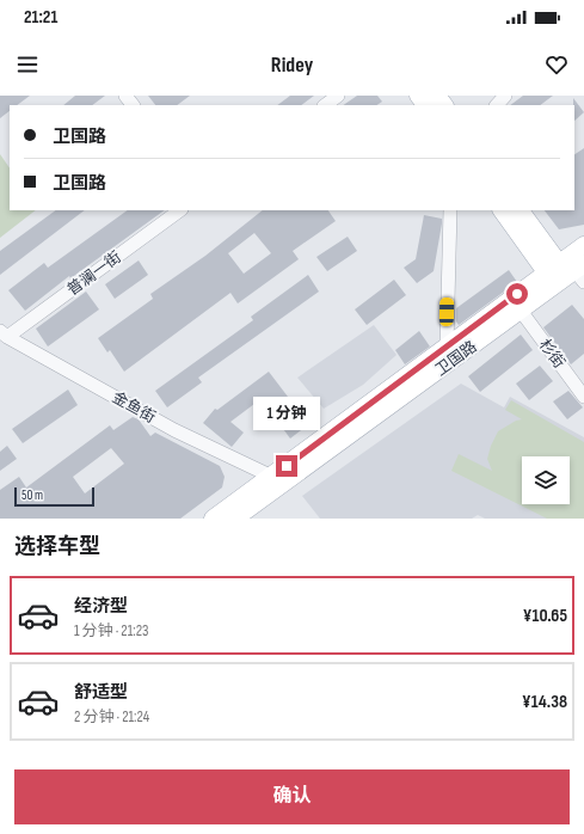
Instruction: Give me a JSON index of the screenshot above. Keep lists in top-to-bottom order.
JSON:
{
  "streets": {
    "main road": ["卫国路"],
    "street": ["普澜一街", "杉街", "金鱼街"]
  },
  "crossings": [
    ["普澜一街", "金鱼街"],
    ["杉街", "卫国路"],
    ["卫国路", "金鱼街"]
  ],
  "scale_bar": "50 m",
  "page": {
    "status": "21:21",
    "header": "Ridey",
    "banner": ["卫国路", "卫国路"],
    "bubble": "1 分钟",
    "scale": "50 m",
    "heading": "选择车型",
    "list": [
      {
        "name": "经济型",
        "note": "1 分钟 · 21:23",
        "value": "¥10.65"
      },
      {
        "name": "舒适型",
        "note": "2 分钟 · 21:24",
        "value": "¥14.38"
      }
    ],
    "buttons": "确认"
  }
}
